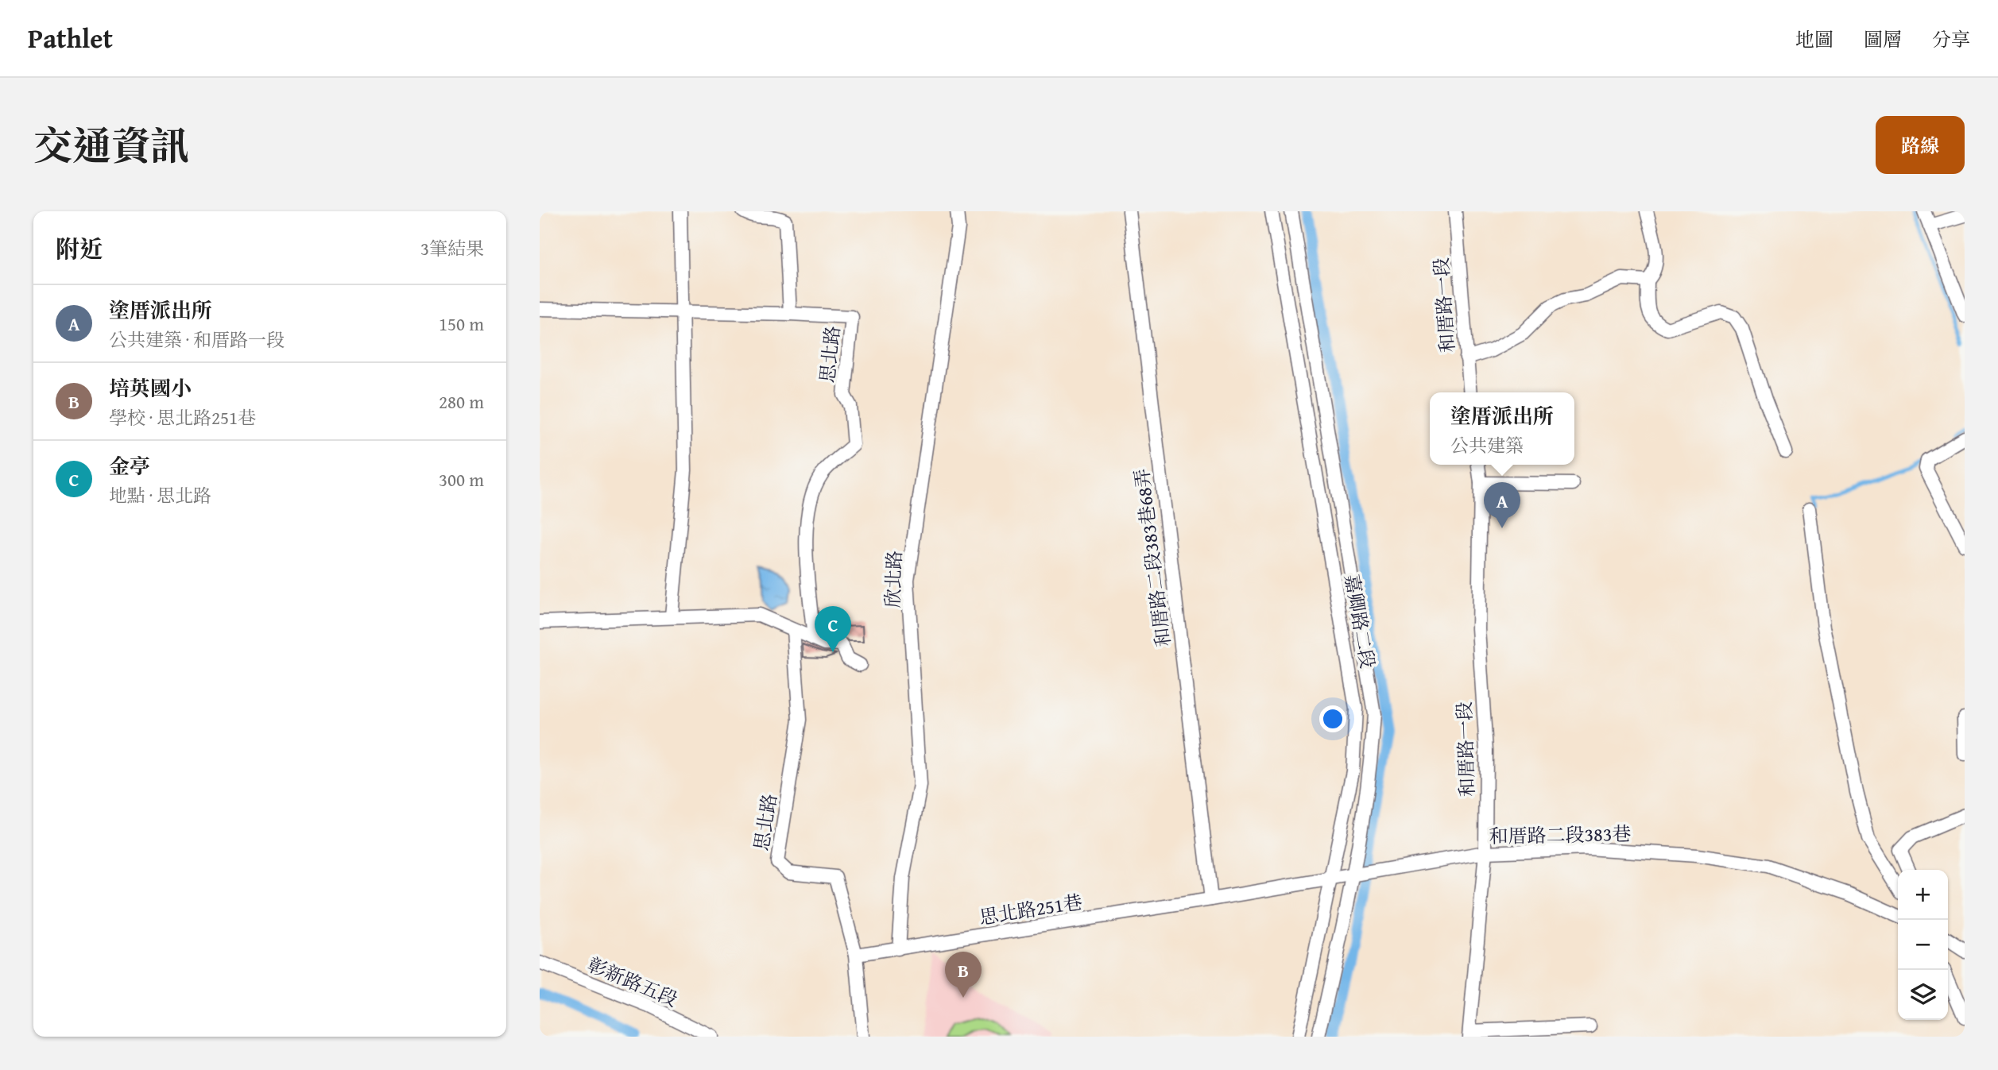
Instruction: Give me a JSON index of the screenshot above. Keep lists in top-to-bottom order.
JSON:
{
  "streets": {
    "street": [
      "和厝路一段",
      "思北路",
      "和厝路二段383巷68弄",
      "欣北路",
      "嘉卿路二段",
      "和厝路二段383巷",
      "思北路251巷",
      "彰新路五段"
    ]
  },
  "crossings": [
    ["和厝路一段", "和厝路二段383巷"],
    ["思北路", "思北路251巷"],
    ["和厝路二段383巷68弄", "和厝路二段383巷"],
    ["和厝路二段383巷68弄", "思北路251巷"],
    ["欣北路", "思北路251巷"],
    ["嘉卿路二段", "和厝路二段383巷"],
    ["和厝路二段383巷", "思北路251巷"]
  ],
  "page": {
    "header": "Pathlet",
    "nav": ["地圖", "圖層", "分享"],
    "title": "交通資訊",
    "buttons": "路線",
    "heading": ["附近", "3筆結果"],
    "list": [
      {
        "mark": "A",
        "name": "塗厝派出所",
        "note": "公共建築 · 和厝路一段",
        "value": "150 m"
      },
      {
        "mark": "B",
        "name": "培英國小",
        "note": "學校 · 思北路251巷",
        "value": "280 m"
      },
      {
        "mark": "C",
        "name": "金亭",
        "note": "地點 · 思北路",
        "value": "300 m"
      }
    ],
    "popup": ["塗厝派出所", "公共建築"],
    "pins": ["A", "C", "B"],
    "map_buttons": ["+", "−"]
  }
}
